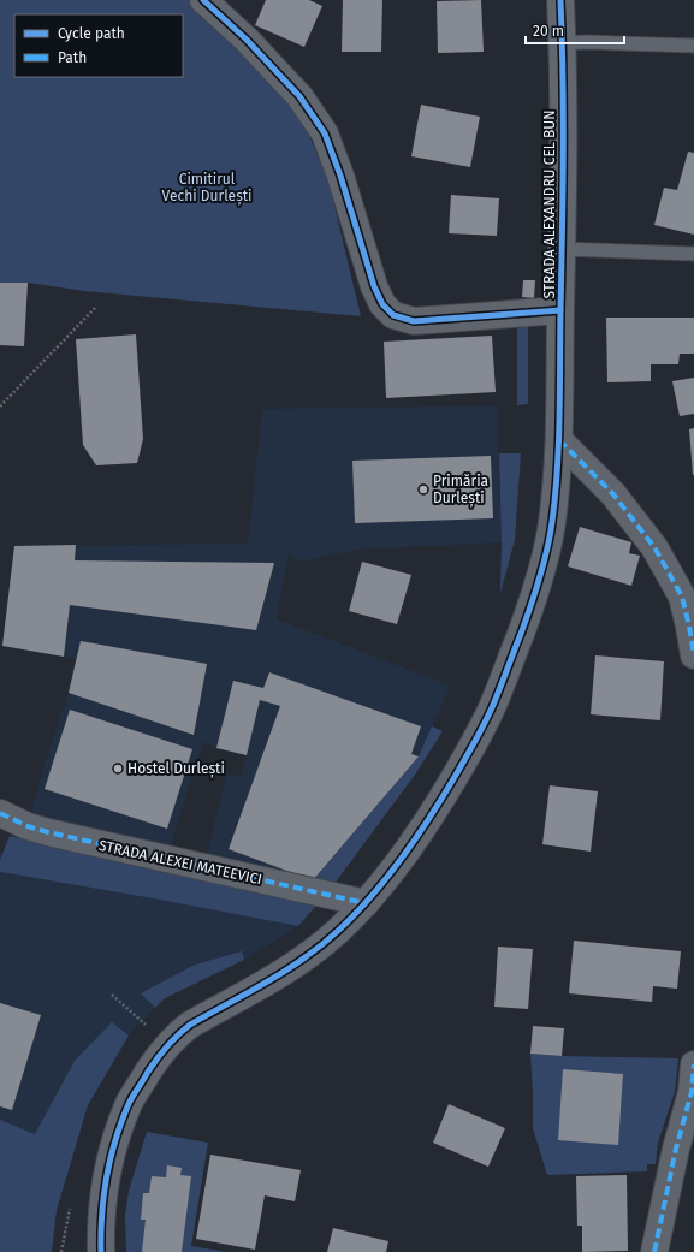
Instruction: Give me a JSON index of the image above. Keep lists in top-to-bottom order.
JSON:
{
  "streets": {
    "street": ["STRADA ALEXANDRU CEL BUN", "STRADA ALEXEI MATEEVICI"]
  },
  "crossings": [
    ["STRADA ALEXANDRU CEL BUN", "STRADA ALEXEI MATEEVICI"]
  ],
  "parks": ["Cimitirul Vechi Durlești"],
  "places": ["Primăria Durlești", "Hostel Durlești"],
  "legend": ["Cycle path", "Path"],
  "scale_bar": "20 m"
}
